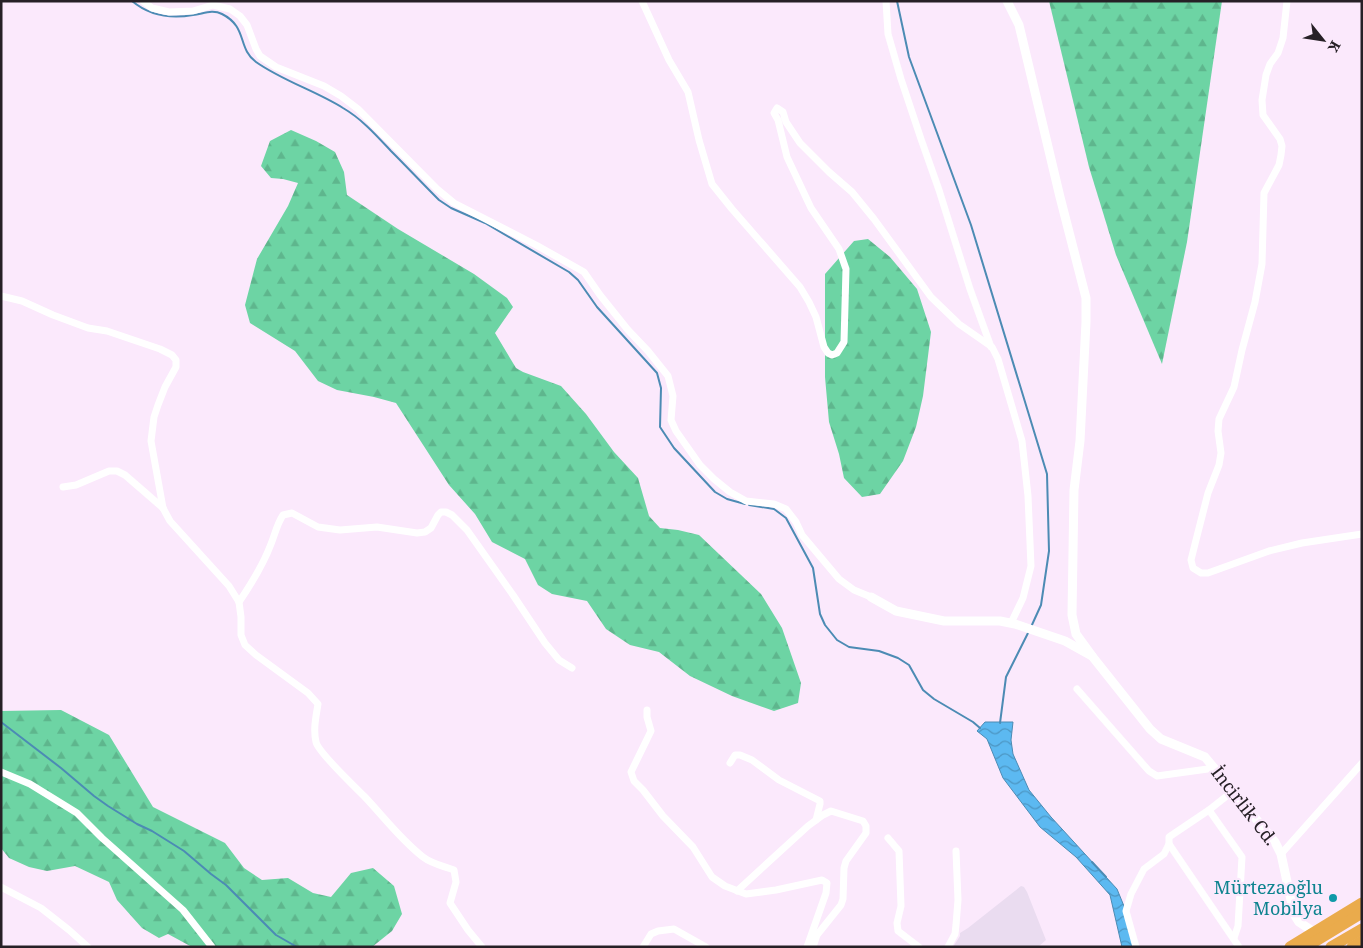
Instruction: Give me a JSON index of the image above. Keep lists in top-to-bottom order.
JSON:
{
  "streets": {
    "street": ["İncirlik Cd."]
  },
  "places": ["Mürtezaoğlu Mobilya"],
  "north": "bottom right"
}
